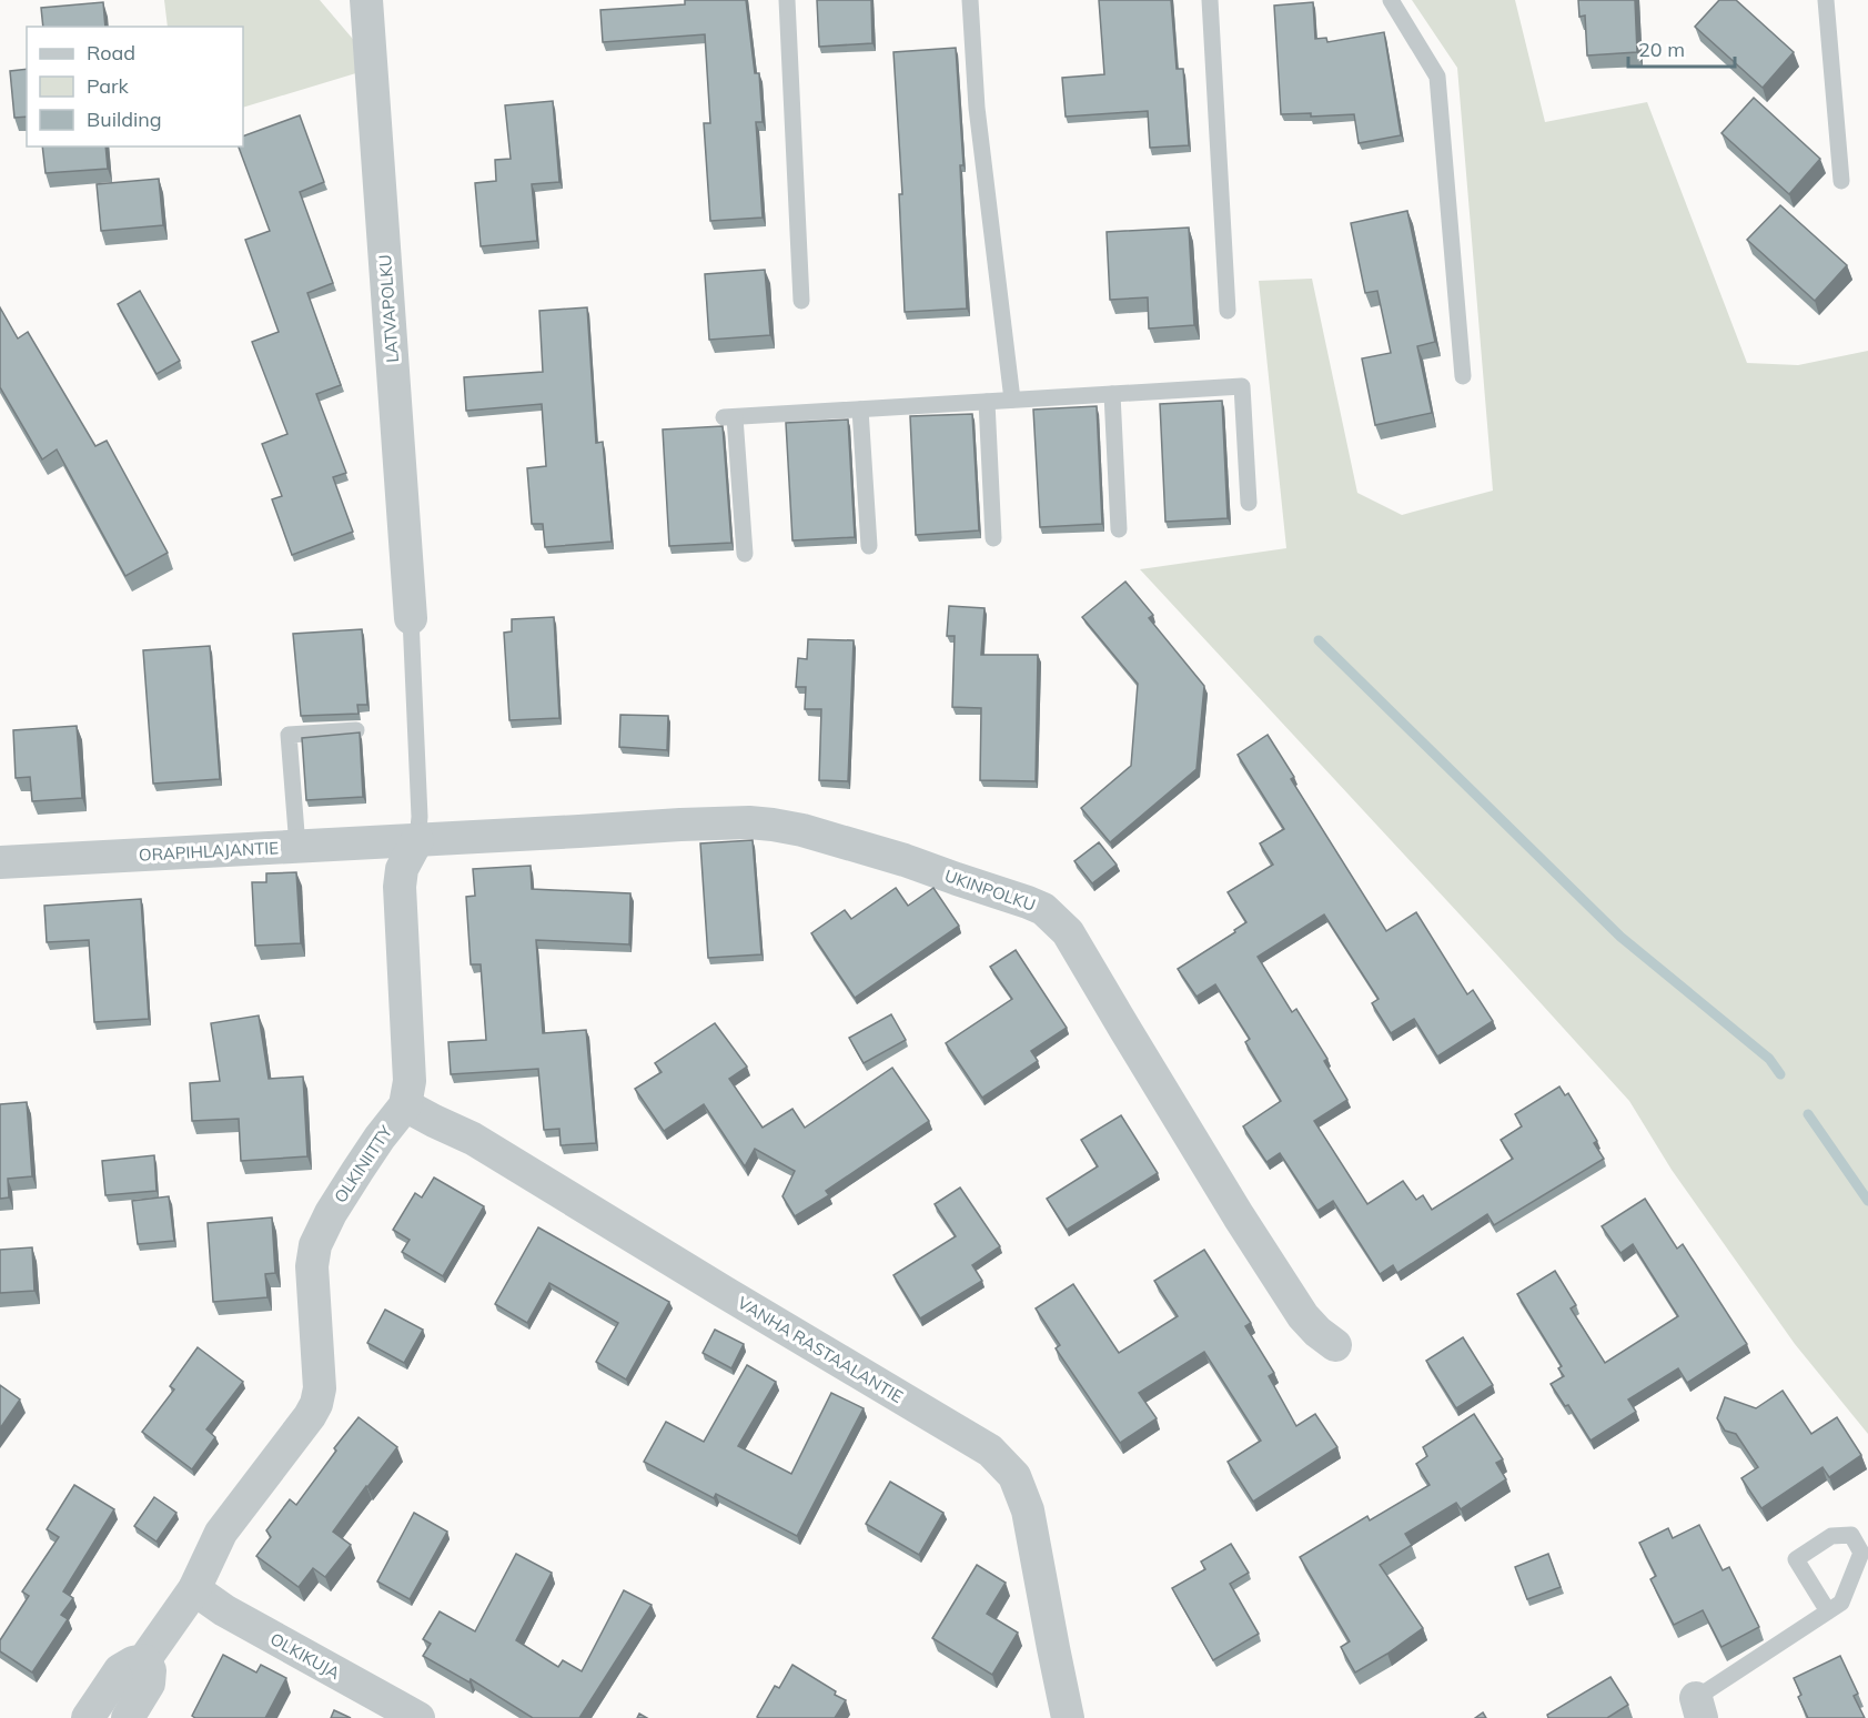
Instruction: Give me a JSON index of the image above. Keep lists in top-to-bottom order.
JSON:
{
  "streets": {
    "street": [
      "LATVAPOLKU",
      "ORAPIHLAJANTIE",
      "UKINPOLKU",
      "OLKINIITTY",
      "VANHA RASTAALANTIE",
      "OLKIKUJA"
    ]
  },
  "crossings": [
    ["ORAPIHLAJANTIE", "UKINPOLKU"],
    ["OLKINIITTY", "VANHA RASTAALANTIE"],
    ["OLKINIITTY", "OLKIKUJA"]
  ],
  "legend": ["Road", "Park", "Building"],
  "scale_bar": "20 m"
}
